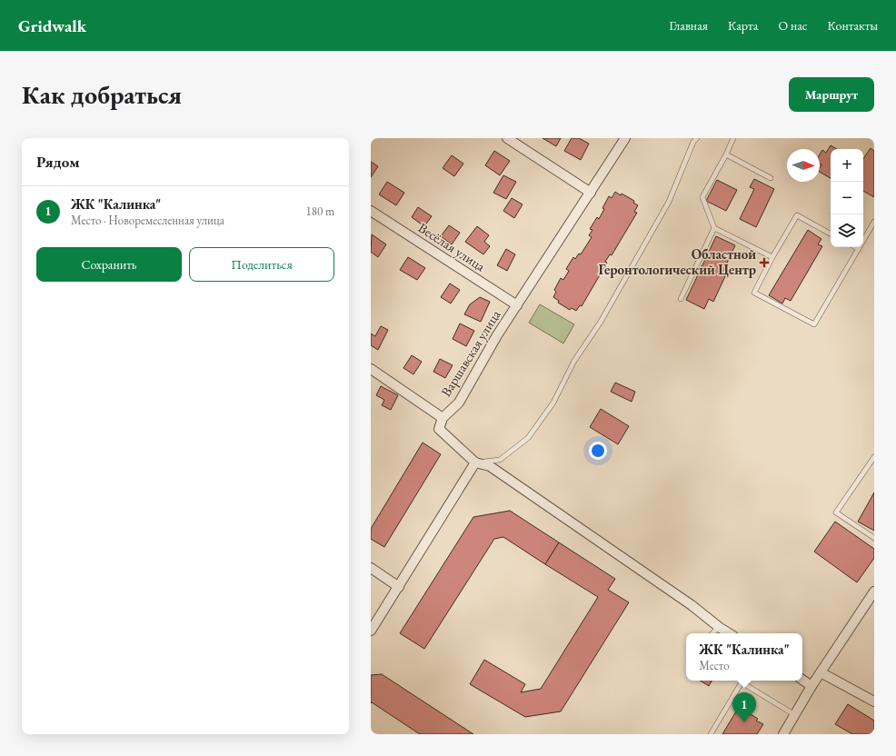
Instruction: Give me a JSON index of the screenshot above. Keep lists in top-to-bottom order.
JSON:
{
  "streets": {
    "street": ["Весёлая улица", "Варшавская улица"]
  },
  "crossings": [
    ["Весёлая улица", "Варшавская улица"]
  ],
  "places": {
    "health": ["Областной Геронтологический Центр"]
  },
  "north": "right",
  "page": {
    "header": "Gridwalk",
    "nav": [
      "Главная",
      "Карта",
      "О нас",
      "Контакты"
    ],
    "buttons": [
      "Маршрут",
      ["Сохранить", "Поделиться"]
    ],
    "title": "Как добраться",
    "heading": "Рядом",
    "map_buttons": ["+", "−"],
    "list": [
      {
        "mark": "1",
        "name": "ЖК \"Калинка\"",
        "note": "Место · Новоремесленная улица",
        "value": "180 m"
      }
    ],
    "popup": ["ЖК \"Калинка\"", "Место"],
    "pins": "1"
  }
}
